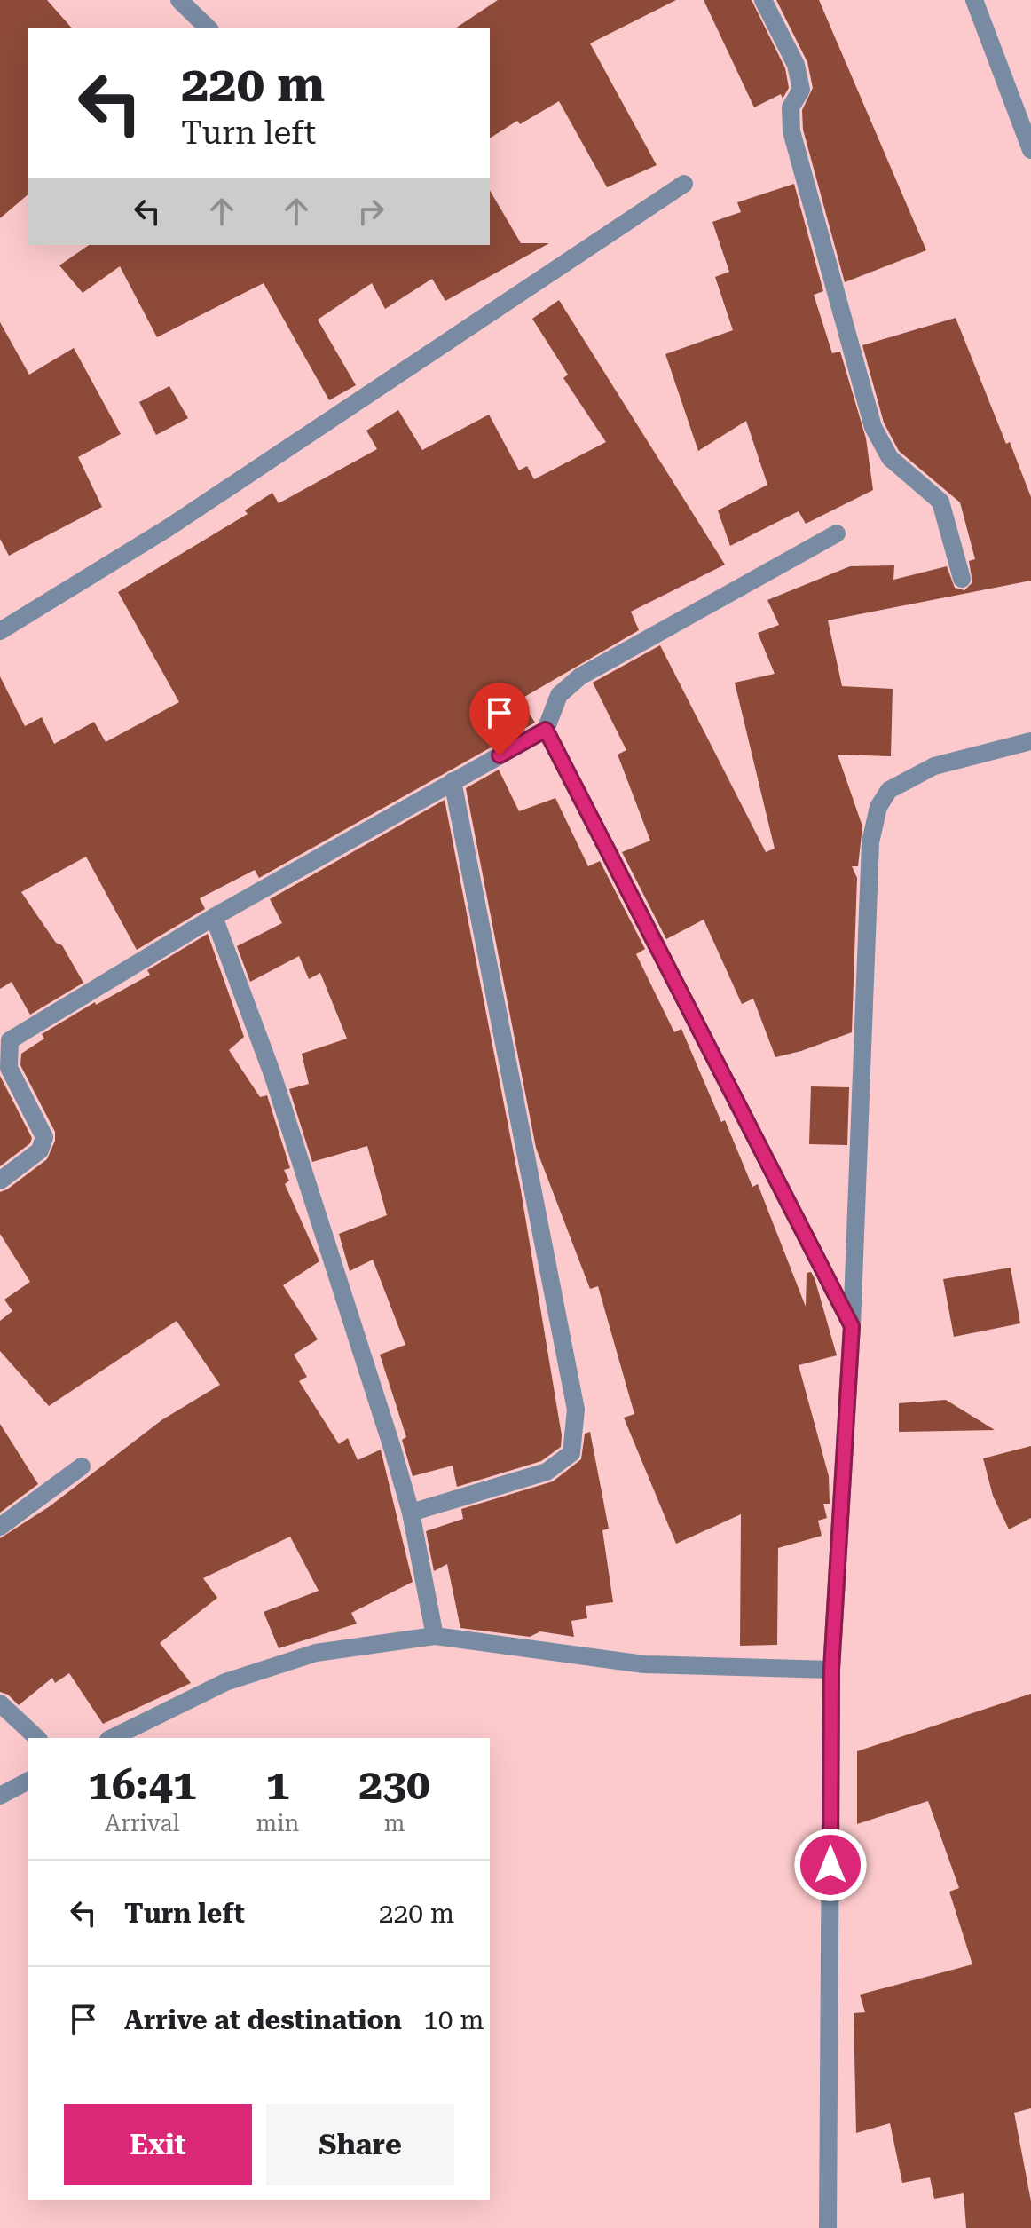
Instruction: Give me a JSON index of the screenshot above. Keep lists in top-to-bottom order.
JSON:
{
  "page": {
    "turn": ["220 m", "Turn left"],
    "eta": [
      "16:41",
      "Arrival",
      "1",
      "min",
      "230",
      "m"
    ],
    "list": [
      {
        "name": "Turn left",
        "value": "220 m"
      },
      {
        "name": "Arrive at destination",
        "value": "10 m"
      }
    ],
    "buttons": ["Exit", "Share"]
  }
}
